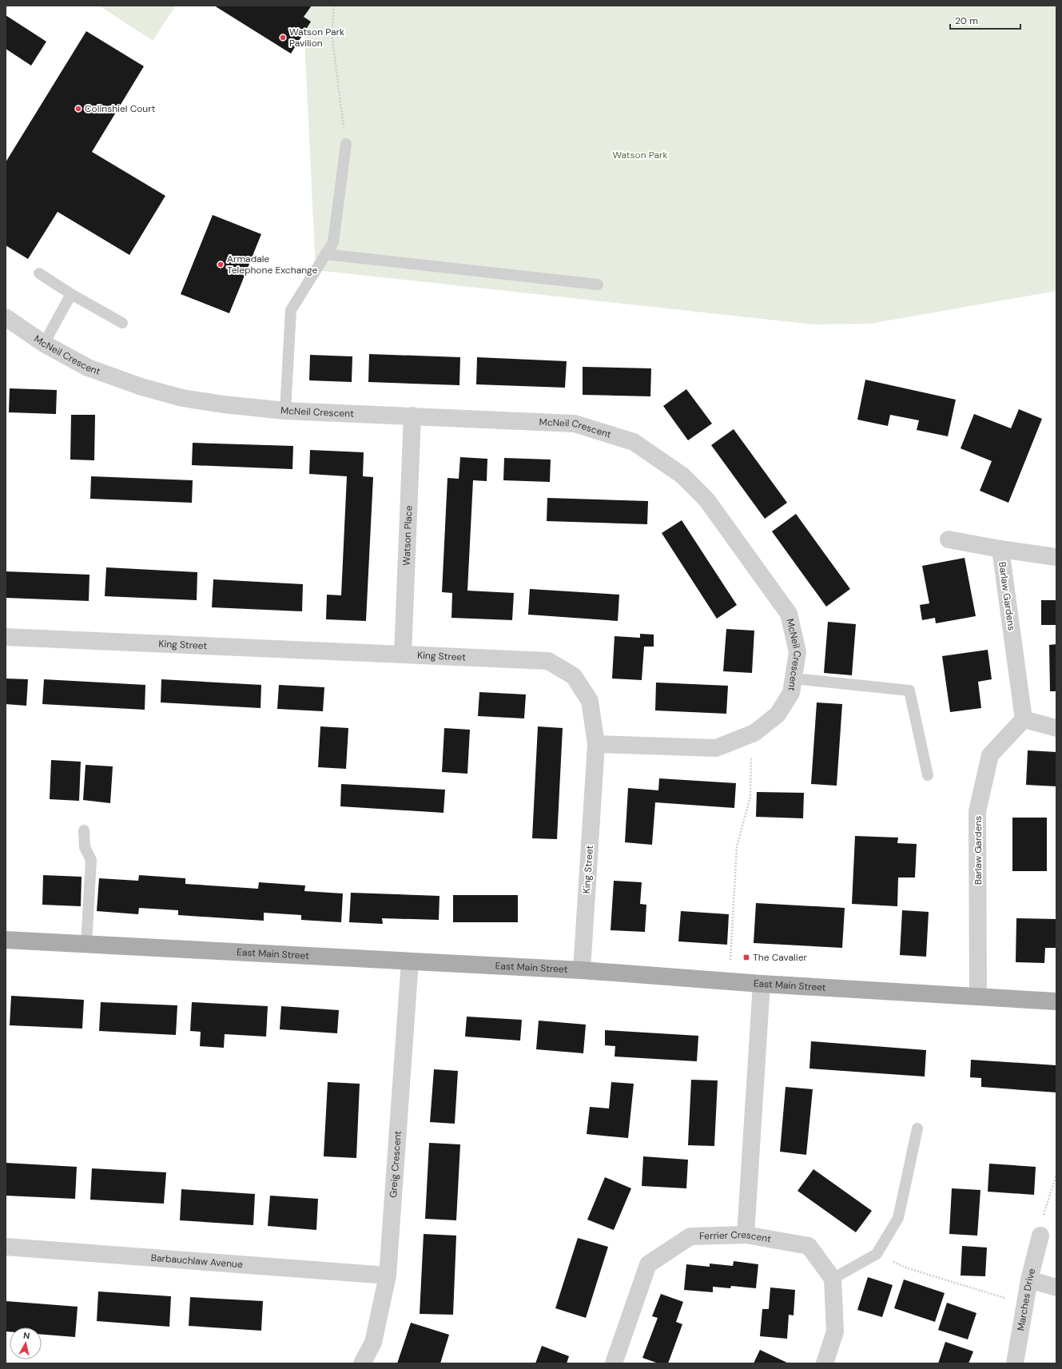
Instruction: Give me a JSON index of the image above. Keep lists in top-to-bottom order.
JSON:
{
  "streets": {
    "main road": ["East Main Street"],
    "street": [
      "McNeil Crescent",
      "Watson Place",
      "Barlaw Gardens",
      "King Street",
      "Greig Crescent",
      "Ferrier Crescent",
      "Barbauchlaw Avenue",
      "Marches Drive"
    ]
  },
  "crossings": [
    ["McNeil Crescent", "Watson Place"],
    ["McNeil Crescent", "King Street"],
    ["Watson Place", "King Street"],
    ["Barlaw Gardens", "East Main Street"],
    ["King Street", "East Main Street"],
    ["East Main Street", "Greig Crescent"],
    ["Greig Crescent", "Barbauchlaw Avenue"]
  ],
  "parks": ["Watson Park"],
  "places": {
    "other": ["Watson Park Pavilion", "Colinshiel Court", "Armadale Telephone Exchange"],
    "transit": ["The Cavalier"]
  },
  "scale_bar": "20 m",
  "north": "top"
}
